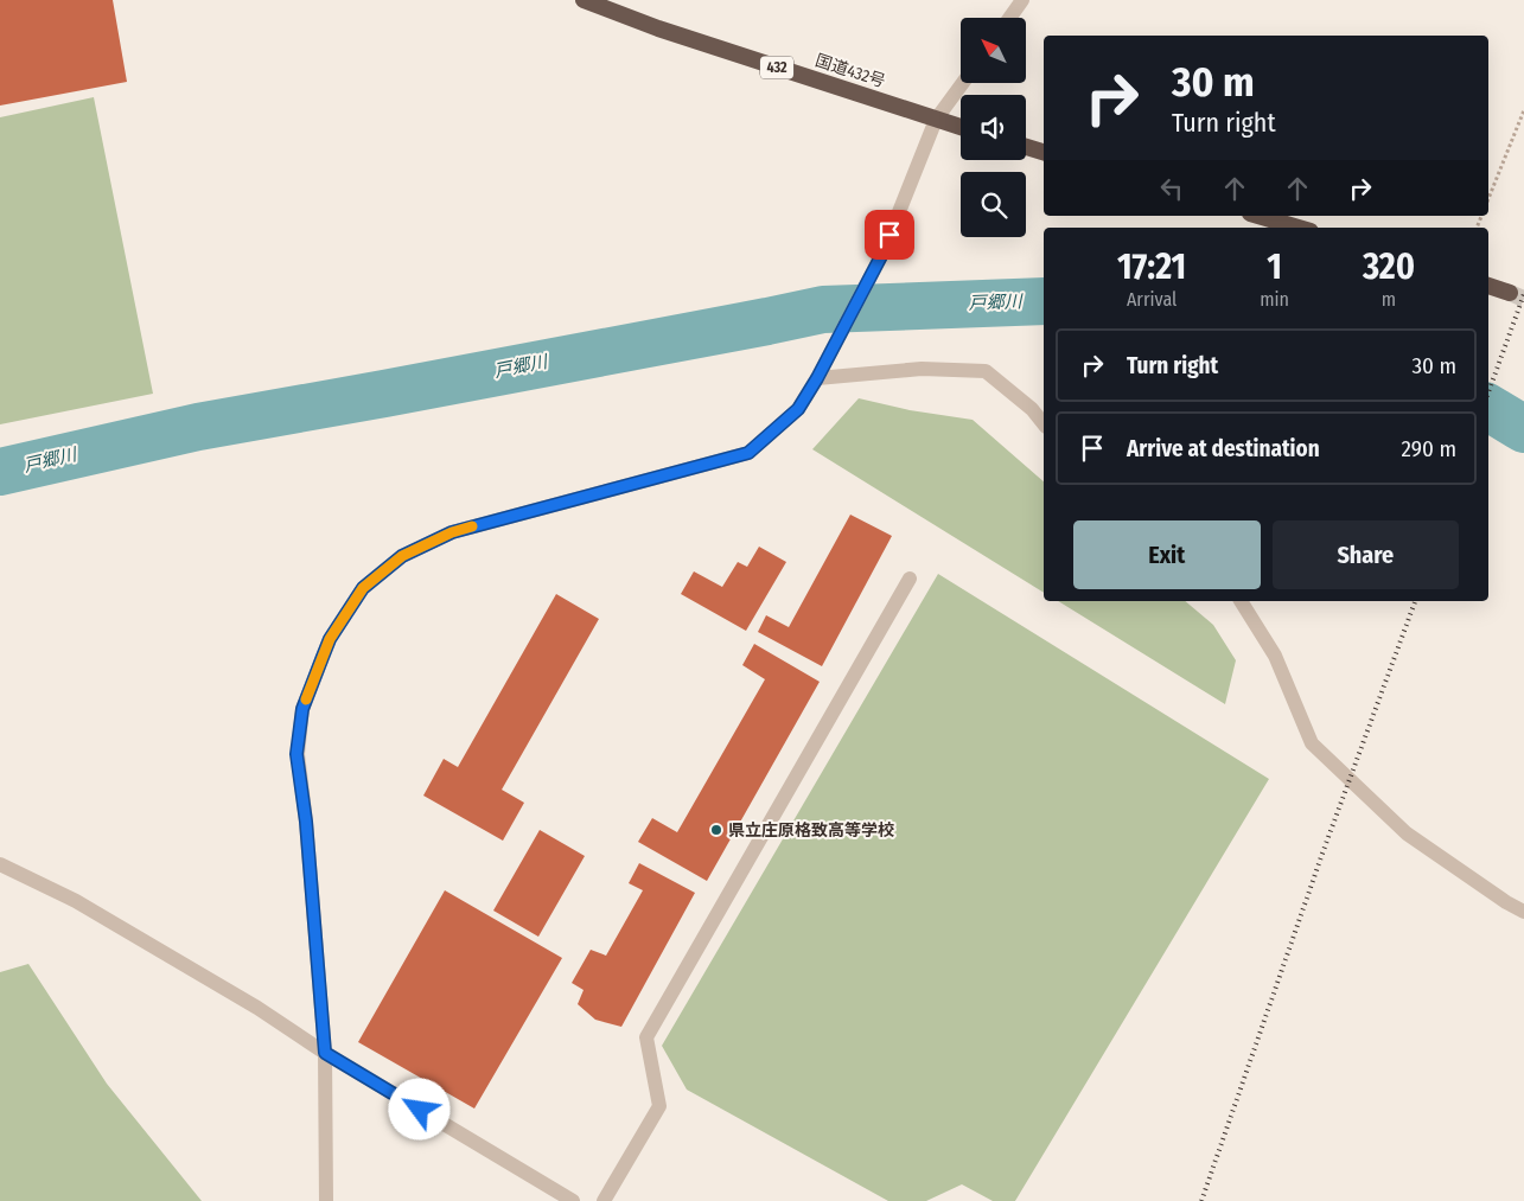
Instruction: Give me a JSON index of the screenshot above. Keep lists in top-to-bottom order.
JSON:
{
  "streets": {
    "highway": ["432", "国道432号"]
  },
  "water": ["戸郷川"],
  "places": ["県立庄原格致高等学校"],
  "north": "top left",
  "page": {
    "turn": ["30 m", "Turn right"],
    "eta": [
      "17:21",
      "Arrival",
      "1",
      "min",
      "320",
      "m"
    ],
    "list": [
      {
        "name": "Turn right",
        "value": "30 m"
      },
      {
        "name": "Arrive at destination",
        "value": "290 m"
      }
    ],
    "buttons": ["Exit", "Share"]
  }
}
